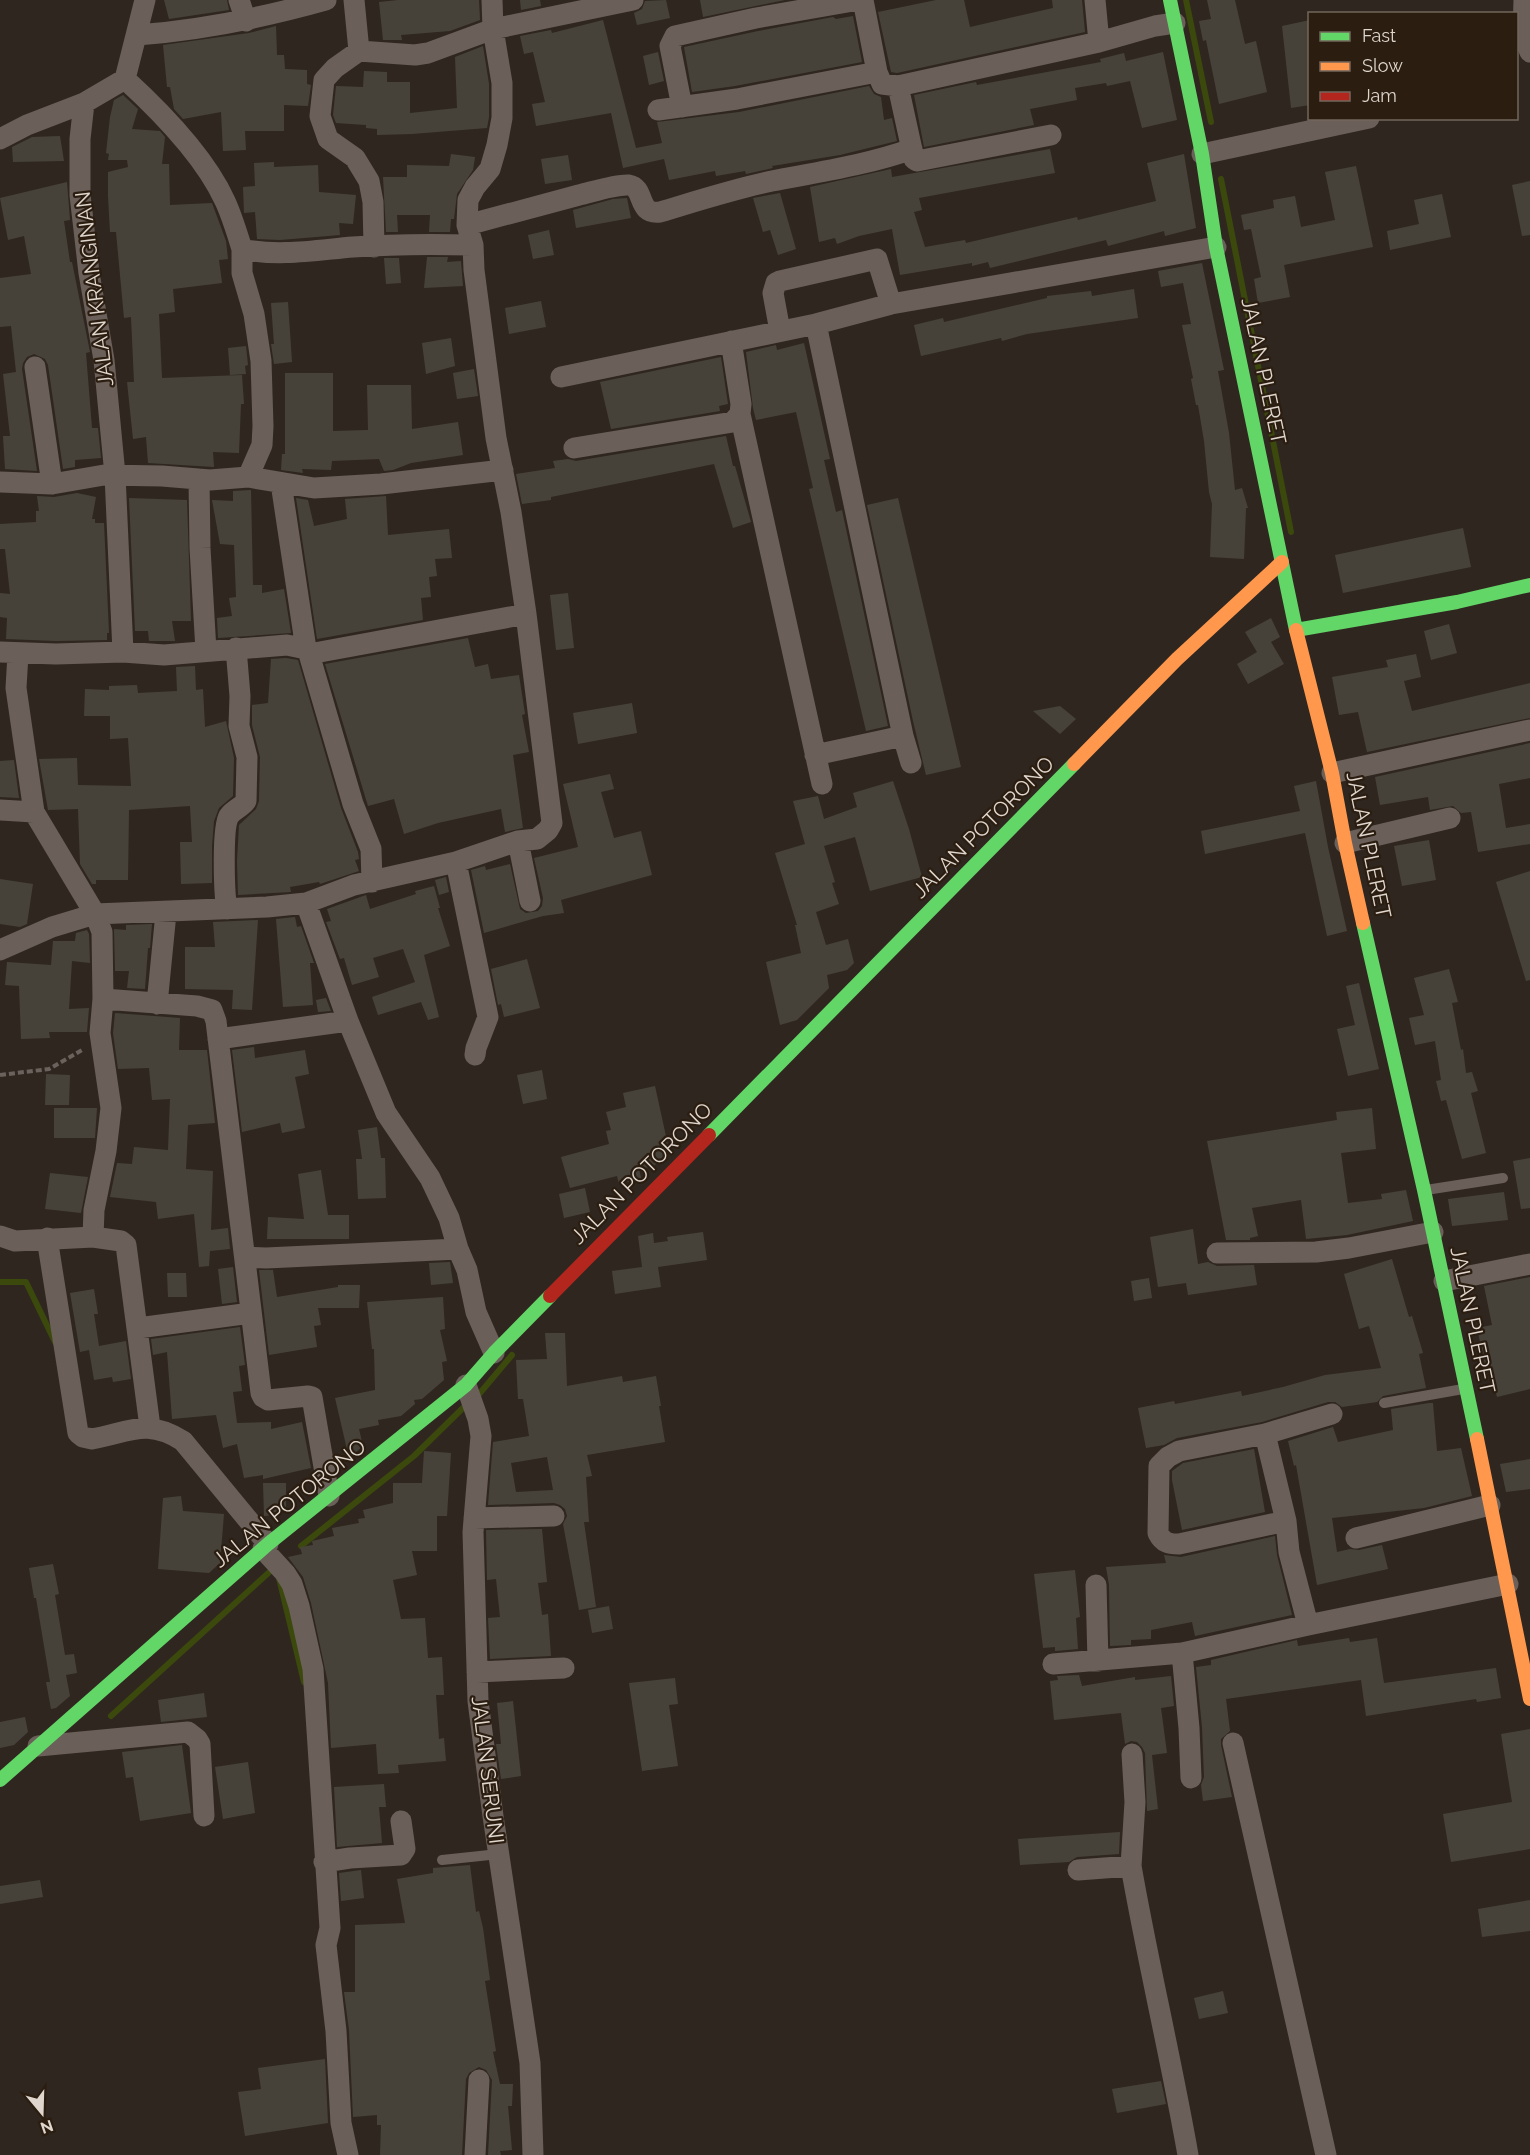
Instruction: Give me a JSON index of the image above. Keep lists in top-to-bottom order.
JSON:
{
  "streets": {
    "street": [
      "JALAN KRANGINAN",
      "JALAN PLERET",
      "JALAN POTORONO",
      "JALAN SERUNI"
    ]
  },
  "crossings": [
    ["JALAN PLERET", "JALAN POTORONO"],
    ["JALAN POTORONO", "JALAN SERUNI"]
  ],
  "legend": ["Fast", "Slow", "Jam"],
  "north": "bottom"
}
